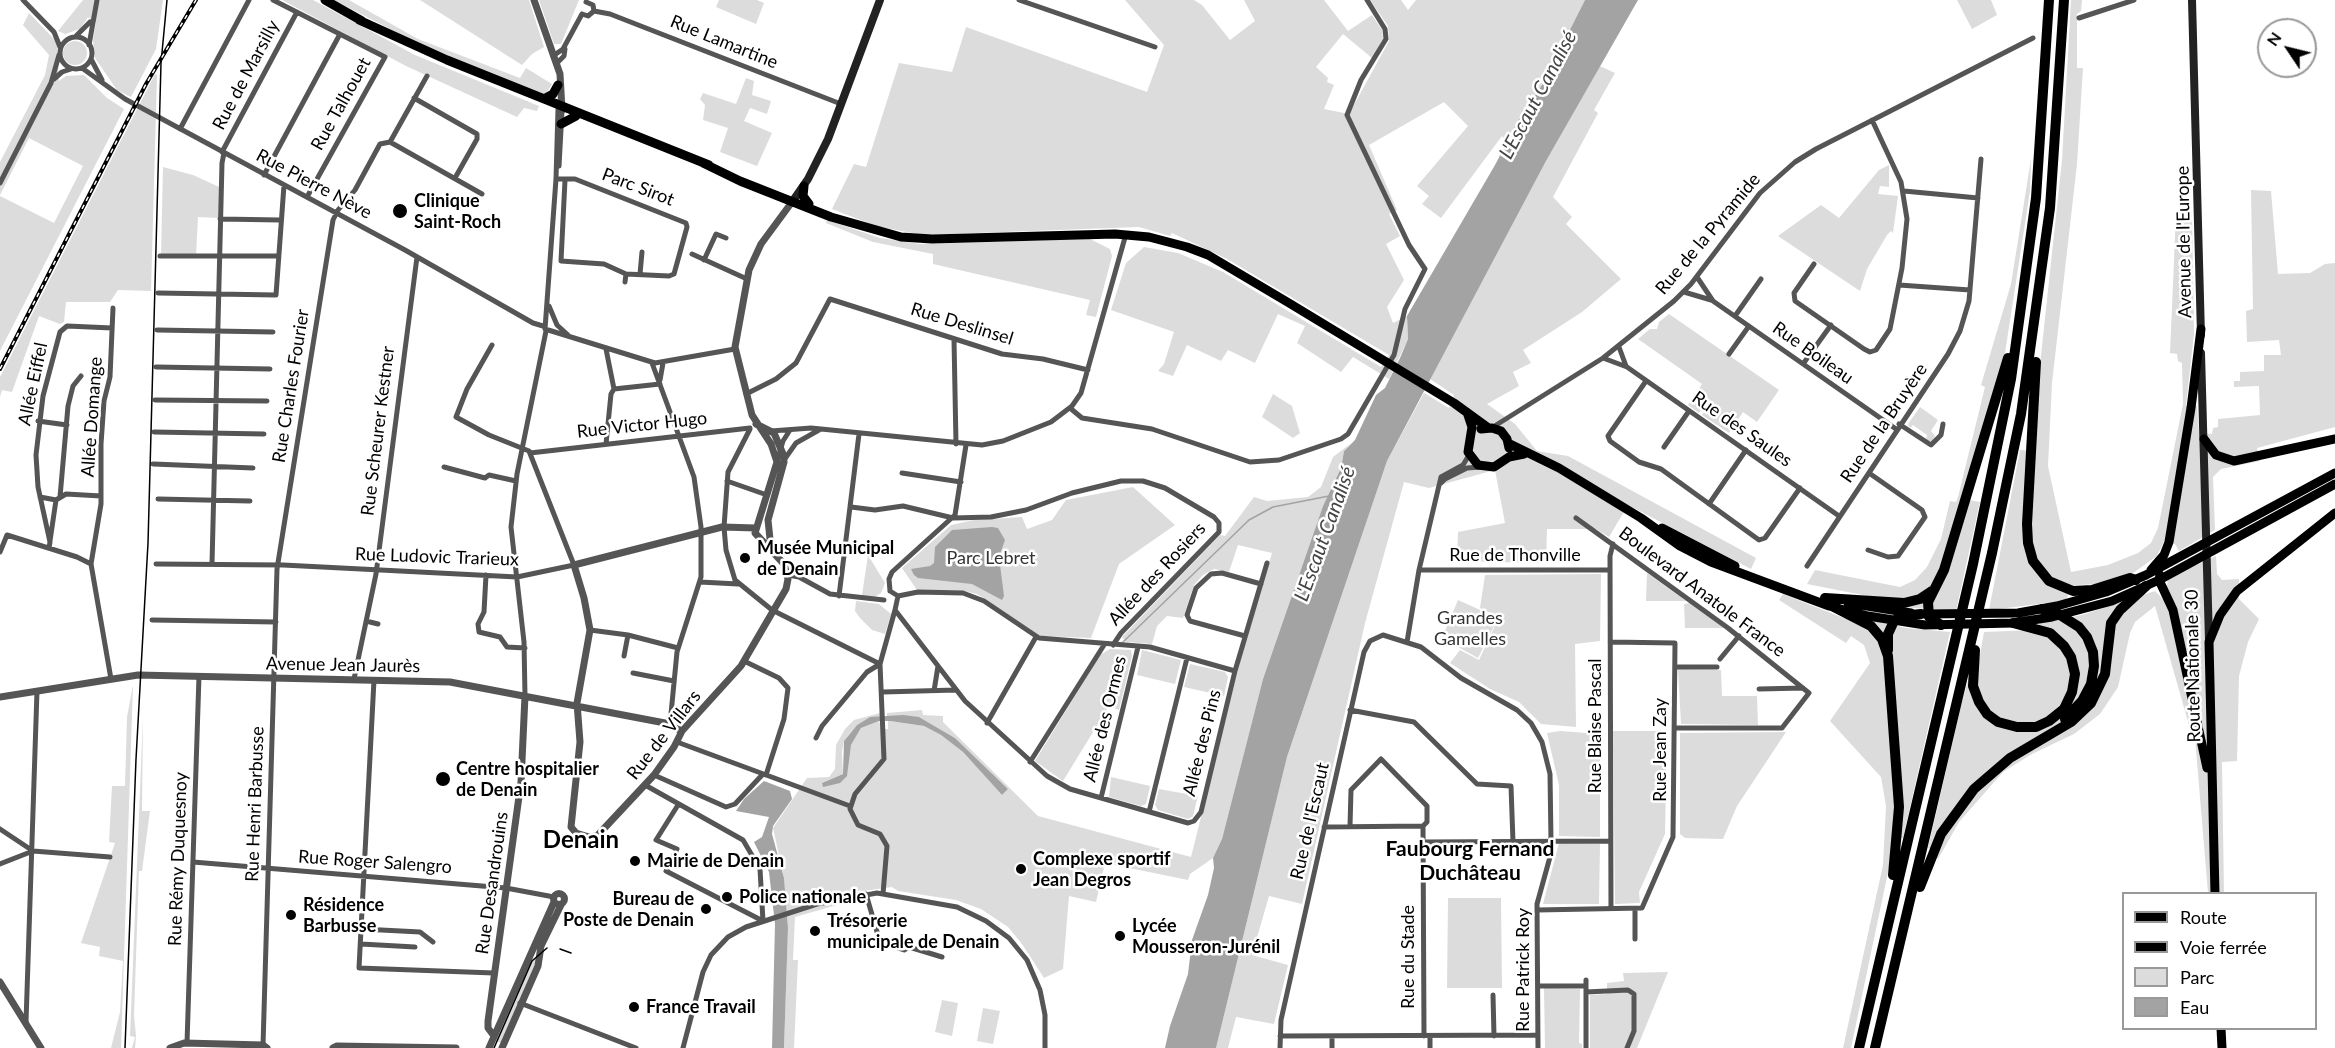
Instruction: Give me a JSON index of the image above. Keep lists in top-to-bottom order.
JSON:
{
  "streets": {
    "main road": ["Avenue de l'Europe", "Route Nationale 30"],
    "street": [
      "Rue Lamartine",
      "Rue de Marsilly",
      "Rue Talhouet",
      "Rue Pierre Nève",
      "Parc Sirot",
      "Rue de la Pyramide",
      "Rue Deslinsel",
      "Rue Boileau",
      "Allée Eiffel",
      "Rue Charles Fourier",
      "Allée Domange",
      "Rue de la Bruyère",
      "Rue Victor Hugo",
      "Rue des Saules",
      "Rue Scheurer Kestner",
      "Rue de Thonville",
      "Rue Ludovic Trarieux",
      "Allée des Rosiers",
      "Boulevard Anatole France",
      "Avenue Jean Jaurès",
      "Allée des Ormes",
      "Rue Blaise Pascal",
      "Rue de Villars",
      "Allée des Pins",
      "Rue Jean Zay",
      "Rue Henri Barbusse",
      "Rue de l'Escaut",
      "Rue Rémy Duquesnoy",
      "Rue Roger Salengro",
      "Rue Desandrouins",
      "Rue du Stade",
      "Rue Patrick Roy"
    ]
  },
  "crossings": [
    ["Rue de Marsilly", "Rue Pierre Nève"],
    ["Rue Talhouet", "Rue Pierre Nève"],
    ["Rue Pierre Nève", "Rue Charles Fourier"],
    ["Rue Pierre Nève", "Rue Scheurer Kestner"],
    ["Rue Pierre Nève", "Rue Desandrouins"],
    ["Parc Sirot", "Rue Desandrouins"],
    ["Rue de la Pyramide", "Rue Boileau"],
    ["Rue de la Pyramide", "Rue des Saules"],
    ["Avenue de l'Europe", "Route Nationale 30"],
    ["Rue Boileau", "Rue de la Bruyère"],
    ["Allée Eiffel", "Allée Domange"],
    ["Rue Charles Fourier", "Rue Ludovic Trarieux"],
    ["Rue Charles Fourier", "Rue Henri Barbusse"],
    ["Allée Domange", "Avenue Jean Jaurès"],
    ["Rue de la Bruyère", "Rue des Saules"],
    ["Rue Scheurer Kestner", "Rue Ludovic Trarieux"],
    ["Rue Scheurer Kestner", "Avenue Jean Jaurès"],
    ["Rue de Thonville", "Rue Blaise Pascal"],
    ["Rue Ludovic Trarieux", "Rue Henri Barbusse"],
    ["Rue Ludovic Trarieux", "Rue Desandrouins"],
    ["Boulevard Anatole France", "Rue Blaise Pascal"],
    ["Boulevard Anatole France", "Rue Jean Zay"],
    ["Avenue Jean Jaurès", "Rue de Villars"],
    ["Avenue Jean Jaurès", "Rue Henri Barbusse"],
    ["Avenue Jean Jaurès", "Rue Rémy Duquesnoy"],
    ["Avenue Jean Jaurès", "Rue Desandrouins"],
    ["Rue Blaise Pascal", "Rue Jean Zay"],
    ["Rue Henri Barbusse", "Rue Roger Salengro"],
    ["Rue de l'Escaut", "Rue Patrick Roy"],
    ["Rue Rémy Duquesnoy", "Rue Roger Salengro"],
    ["Rue Roger Salengro", "Rue Desandrouins"]
  ],
  "districts": ["Denain", "Faubourg Fernand Duchâteau"],
  "water": ["L'Escaut Canalisé"],
  "parks": ["Parc Lebret", "Grandes Gamelles"],
  "places": [
    "Clinique Saint-Roch",
    "Musée Municipal de Denain",
    "Centre hospitalier de Denain",
    "Mairie de Denain",
    "Complexe sportif Jean Degros",
    "Police nationale",
    "Bureau de Poste de Denain",
    "Résidence Barbusse",
    "Trésorerie municipale de Denain",
    "Lycée Mousseron-Jurénil",
    "France Travail"
  ],
  "legend": [
    "Route",
    "Voie ferrée",
    "Parc",
    "Eau"
  ],
  "north": "top left"
}
